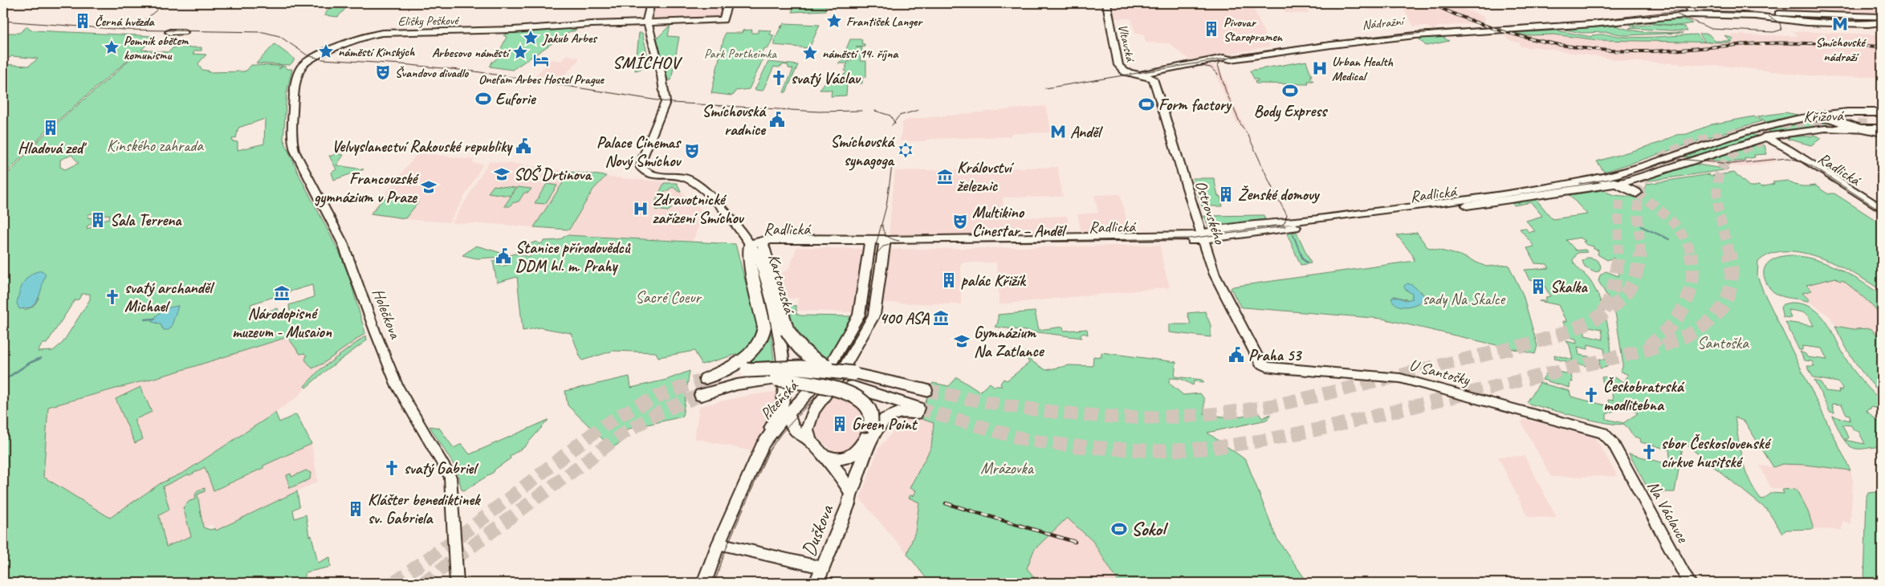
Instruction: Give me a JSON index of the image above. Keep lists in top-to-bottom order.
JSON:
{
  "streets": {
    "main road": [
      "Elišky Peškové",
      "Nádražní",
      "Vltavská",
      "Křížová",
      "Radlická",
      "Ostrovského",
      "Kartouzská",
      "Holečkova",
      "U Santošky",
      "Plzeňská",
      "Na Václavce",
      "Duškova"
    ]
  },
  "crossings": [
    ["Elišky Peškové", "Kartouzská"],
    ["Elišky Peškové", "Holečkova"],
    ["Nádražní", "Vltavská"],
    ["Křížová", "Radlická"],
    ["Radlická", "Ostrovského"],
    ["Radlická", "Kartouzská"],
    ["Radlická", "Plzeňská"],
    ["Ostrovského", "U Santošky"],
    ["Kartouzská", "Plzeňská"],
    ["U Santošky", "Na Václavce"]
  ],
  "districts": ["SMÍCHOV"],
  "parks": [
    "Park Portheimka",
    "Kinského zahrada",
    "Sacré Coeur",
    "sady Na Skalce",
    "Santoška",
    "Mrázovka"
  ],
  "places": {
    "building": [
      "Černá hvězda",
      "Pivovar Staropramen",
      "Hladová zeď",
      "Ženské domovy",
      "Sala Terrena",
      "palác Křižík",
      "Skalka",
      "Green Point",
      "Klášter benediktinek sv. Gabriela"
    ],
    "place": [
      "František Langer",
      "Jakub Arbes",
      "Pomník obětem komunismu",
      "náměstí Kinských",
      "Arbesovo náměstí",
      "náměstí 14. října"
    ],
    "metro station": ["Smíchovské nádraží", "Anděl"],
    "hotel": ["Onefam Arbes Hostel Prague"],
    "hospital": ["Urban Health Medical", "Zdravotnické zařízení Smíchov"],
    "theatre": ["Švandovo divadlo", "Palace Cinemas Nový Smíchov", "Multikino Cinestar – Anděl"],
    "church": [
      "svatý Václav",
      "svatý archanděl Michael",
      "Českobratrská modlitebna",
      "sbor Československé církve husitské",
      "svatý Gabriel"
    ],
    "sports": [
      "Body Express",
      "Euforie",
      "Form factory",
      "Sokol"
    ],
    "public building": [
      "Smíchovská radnice",
      "Velvyslanectví Rakouské republiky",
      "Stanice přírodovědců DDM hl. m. Prahy",
      "Praha 53"
    ],
    "synagogue": ["Smíchovská synagoga"],
    "school or university": ["SOŠ Drtinova", "Francouzské gymnázium v Praze", "Gymnázium Na Zatlance"],
    "museum": ["Království železnic", "Národopisné muzeum - Musaion", "400 ASA"]
  }
}
